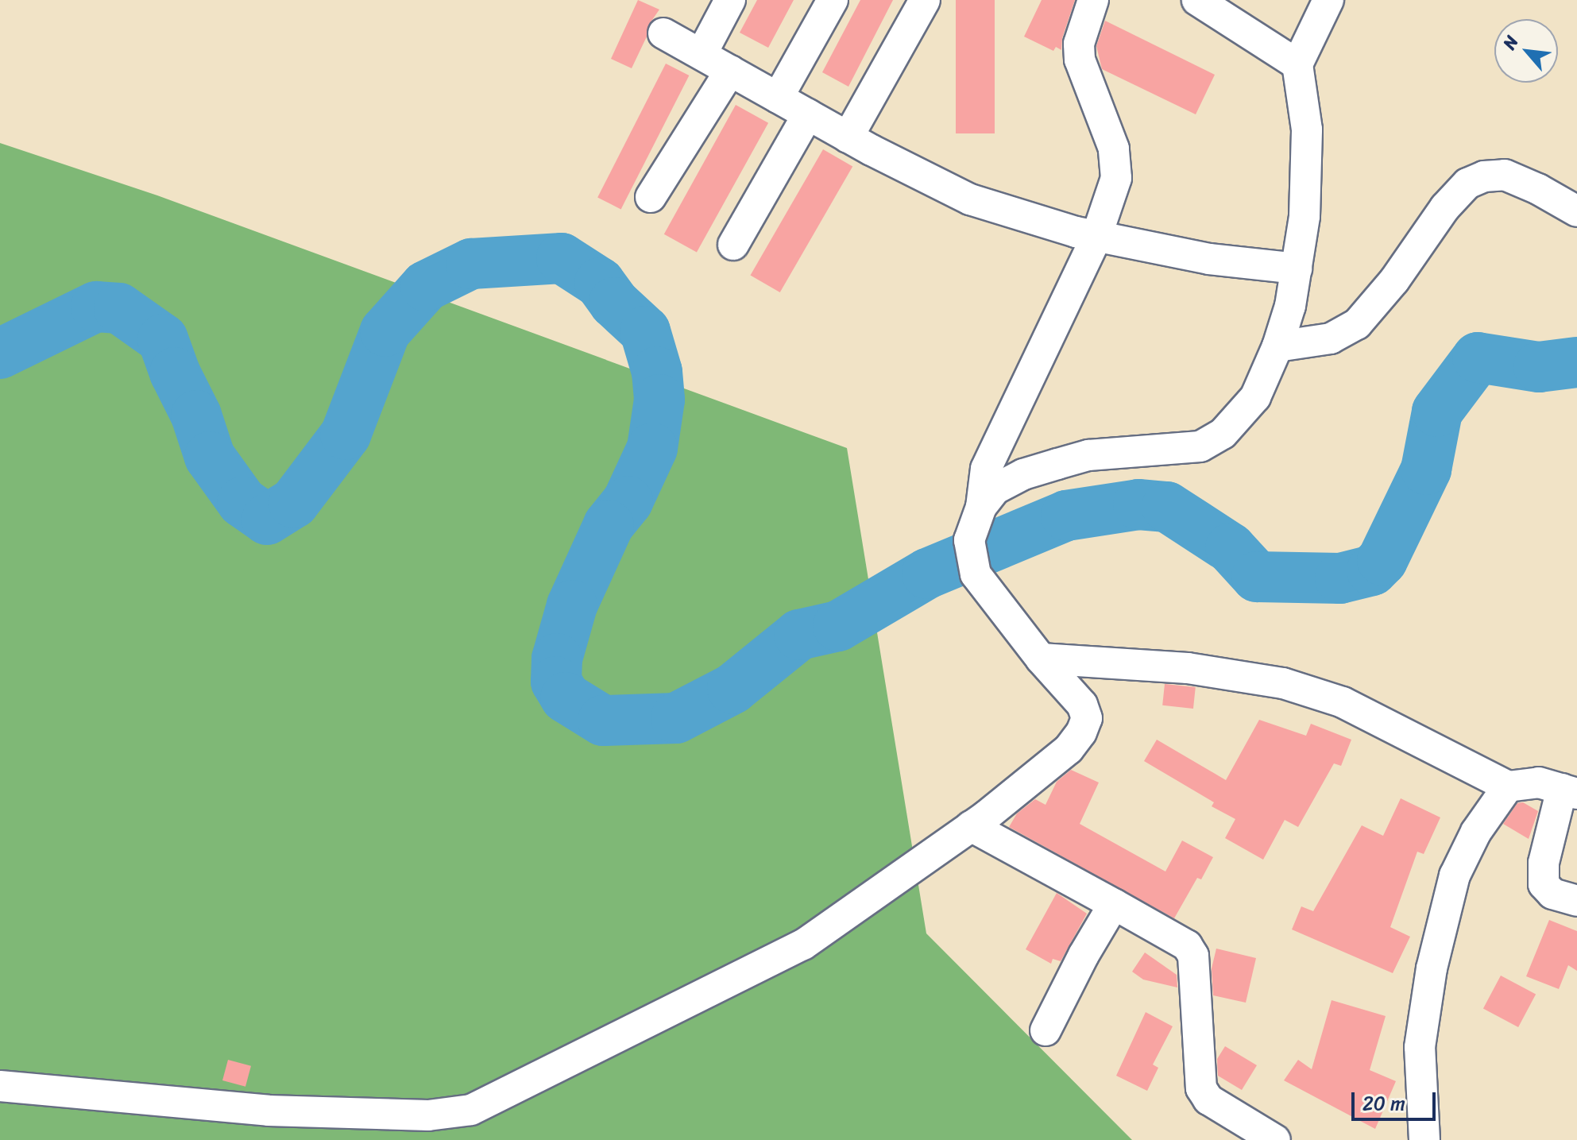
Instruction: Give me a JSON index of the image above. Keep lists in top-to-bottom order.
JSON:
{
  "scale_bar": "20 m",
  "north": "top left"
}
